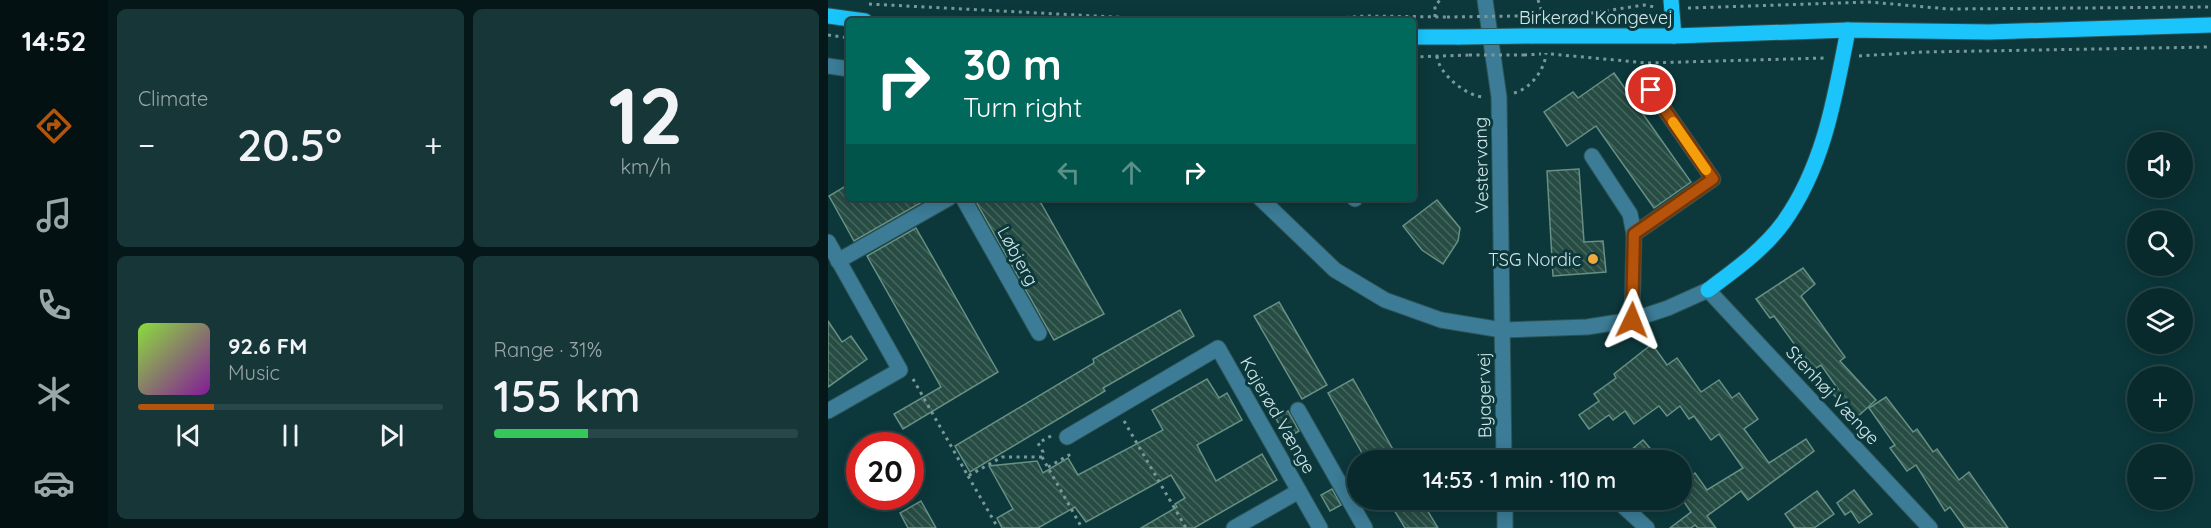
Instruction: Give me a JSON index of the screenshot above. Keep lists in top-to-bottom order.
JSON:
{
  "streets": {
    "main road": ["Birkerød Kongevej"],
    "street": [
      "Vestervang",
      "Løbjerg",
      "Byagervej",
      "Stenhøj Vænge",
      "Kajerød Vænge"
    ]
  },
  "crossings": [
    ["Vestervang", "Byagervej"]
  ],
  "places": ["TSG Nordic"],
  "page": {
    "tabs": "14:52",
    "tile": [
      "Climate",
      ["12", "km/h"],
      ["Range · 31%", "155 km"]
    ],
    "turn": ["30 m", "Turn right"],
    "heat": ["−", "20.5°", "+"],
    "map_buttons": ["+", "−"],
    "song": ["92.6 FM", "Music"],
    "limit": "20",
    "trip": "14:53 · 1 min · 110 m"
  }
}
